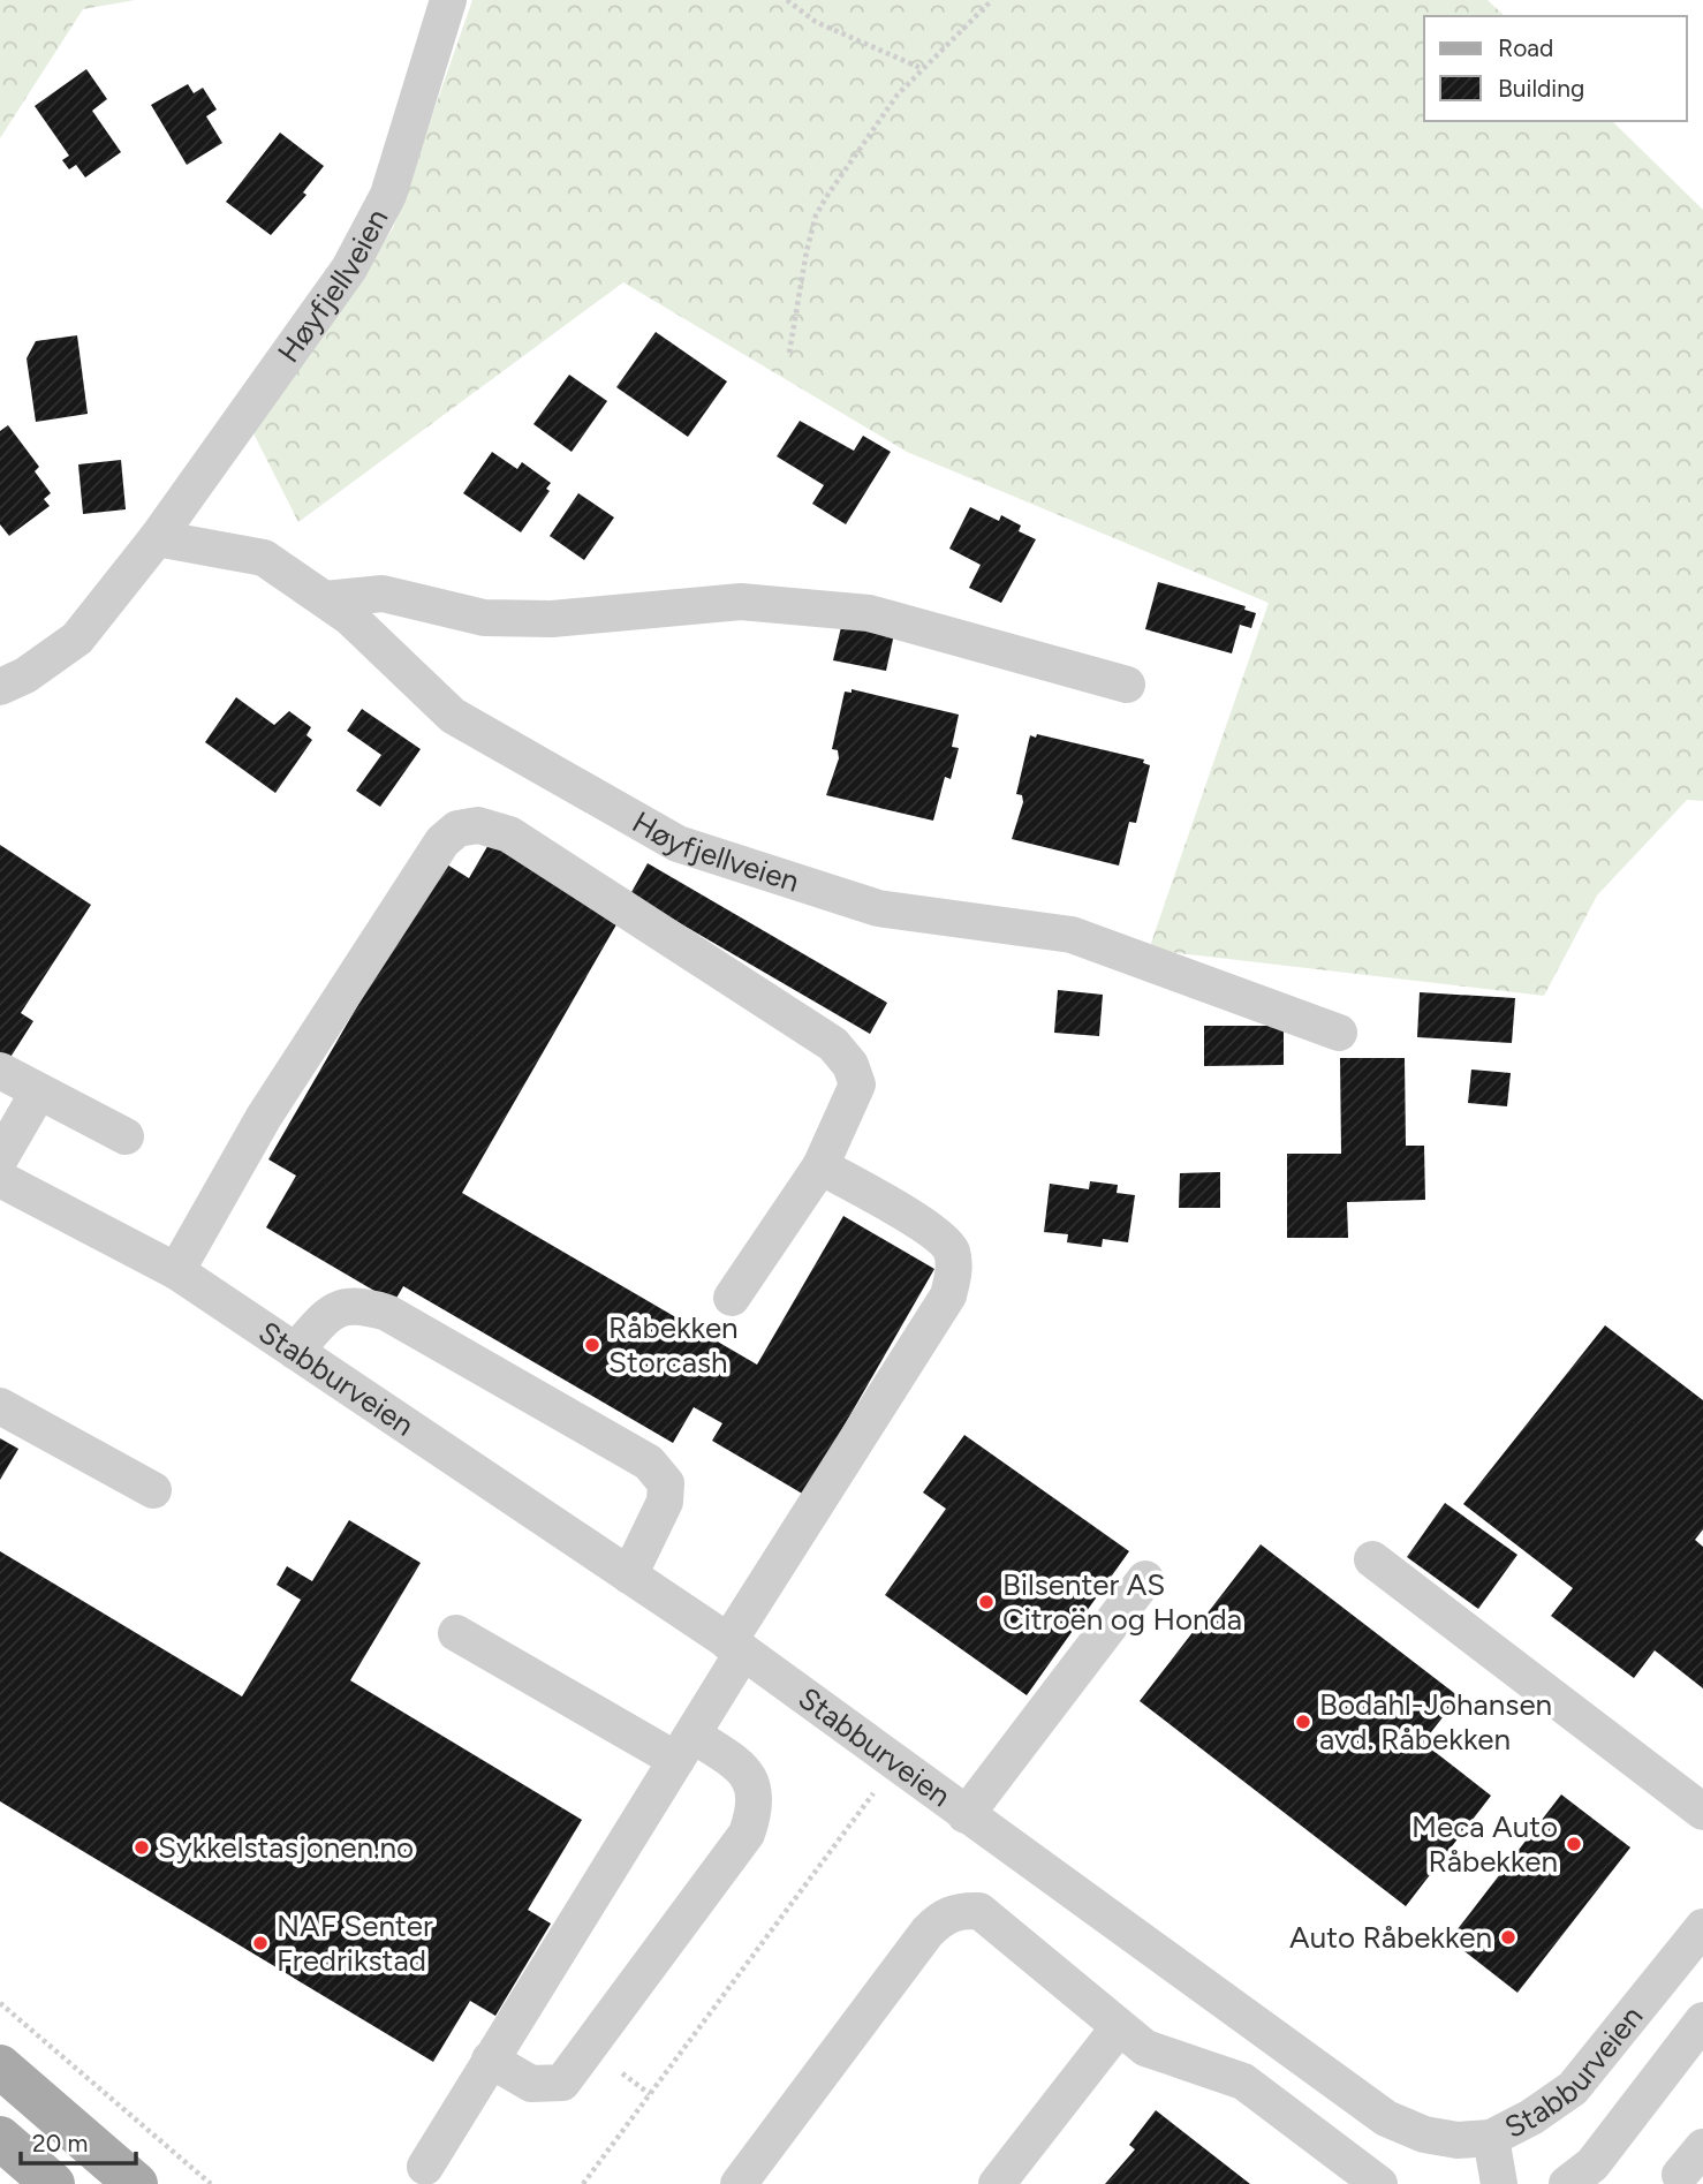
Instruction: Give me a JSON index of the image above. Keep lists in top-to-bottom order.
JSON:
{
  "streets": {
    "street": ["Høyfjellveien", "Stabburveien"]
  },
  "places": [
    "Råbekken Storcash",
    "Bilsenter AS Citroën og Honda",
    "Bodahl-Johansen avd. Råbekken",
    "Meca Auto Råbekken",
    "Sykkelstasjonen.no",
    "Auto Råbekken",
    "NAF Senter Fredrikstad"
  ],
  "legend": ["Road", "Building"],
  "scale_bar": "20 m"
}
